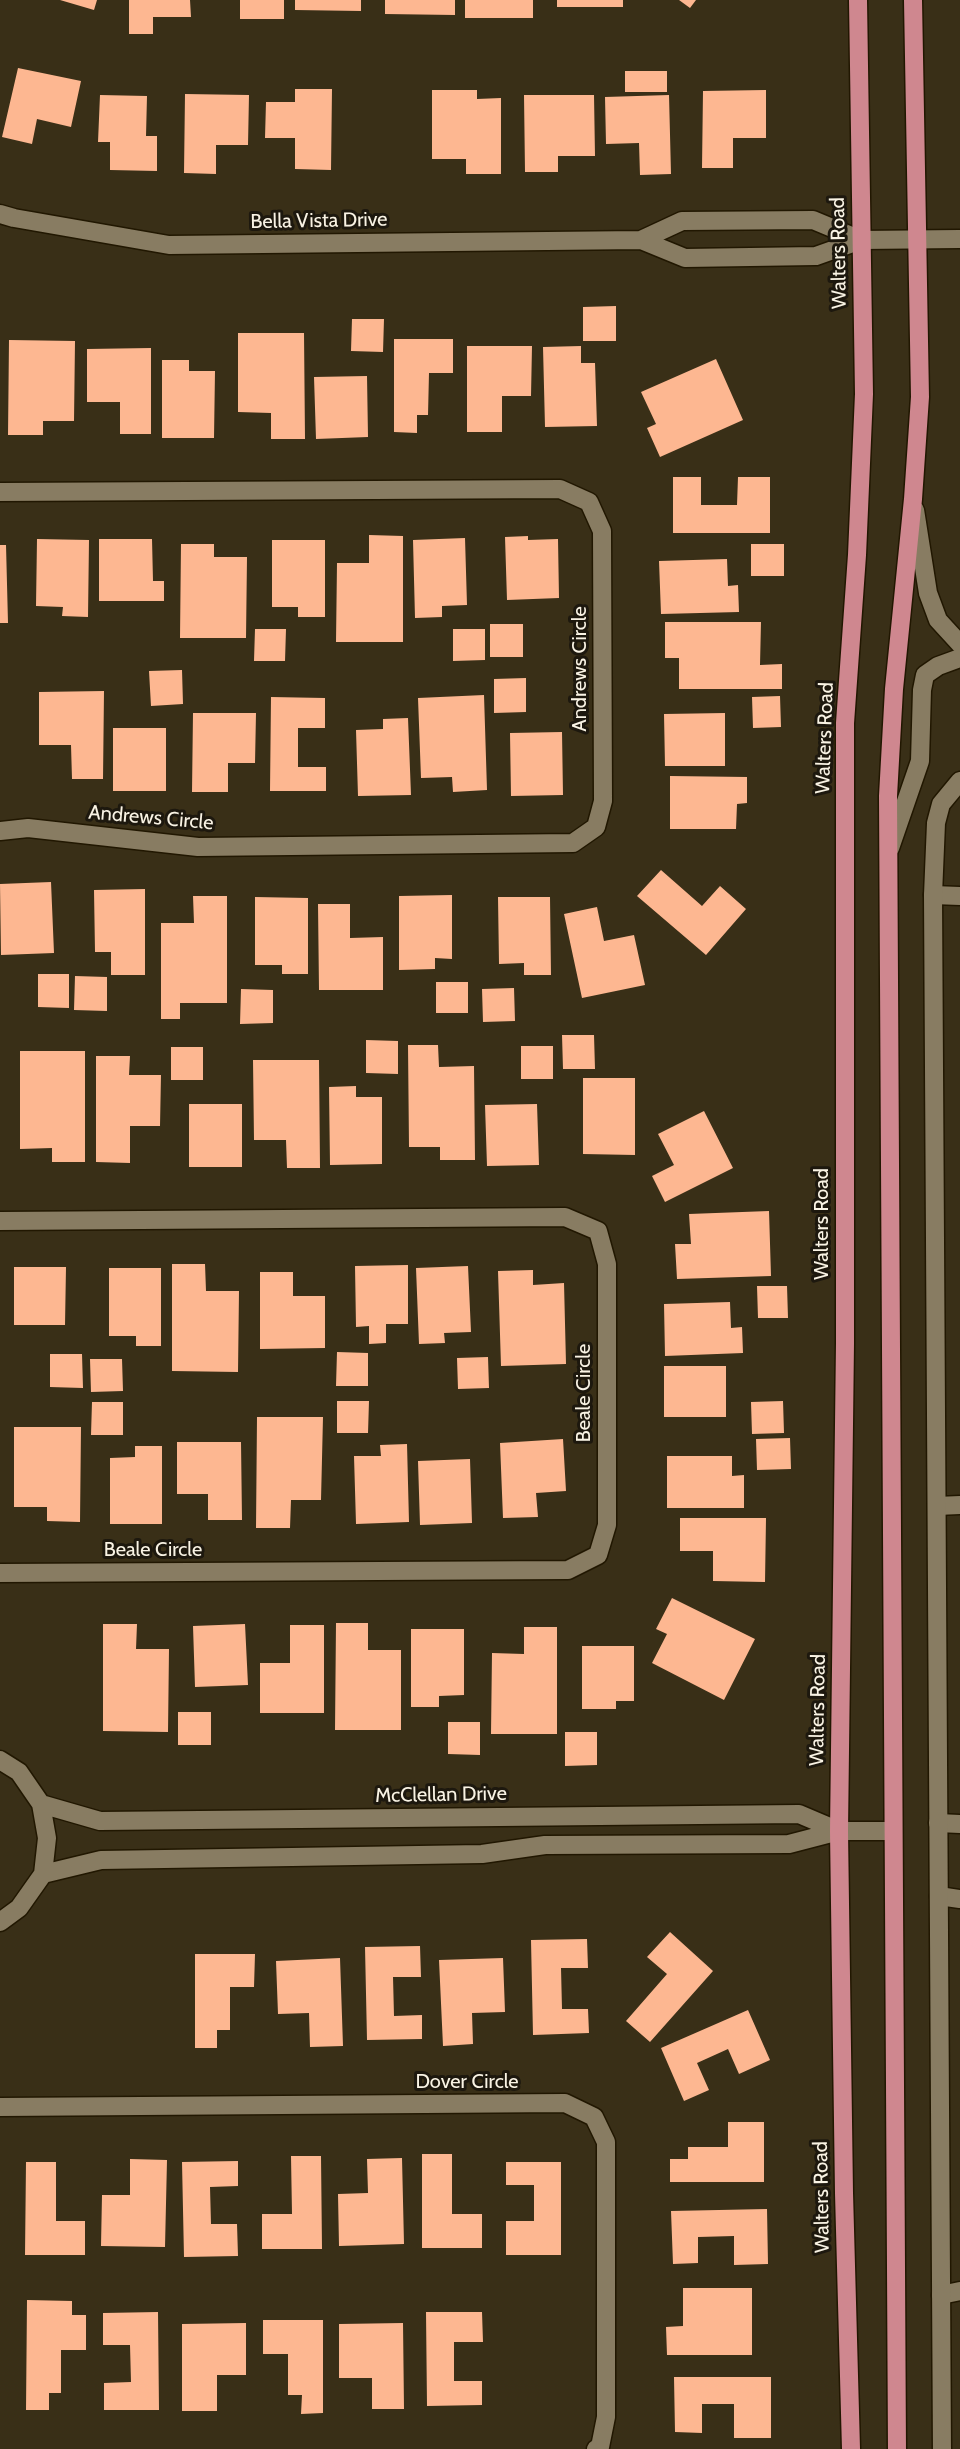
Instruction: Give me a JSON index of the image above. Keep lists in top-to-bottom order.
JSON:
{
  "streets": {
    "main road": ["Walters Road"],
    "street": [
      "Bella Vista Drive",
      "Andrews Circle",
      "Beale Circle",
      "McClellan Drive",
      "Dover Circle"
    ]
  },
  "crossings": [
    ["Bella Vista Drive", "Walters Road"],
    ["Walters Road", "McClellan Drive"]
  ]
}
